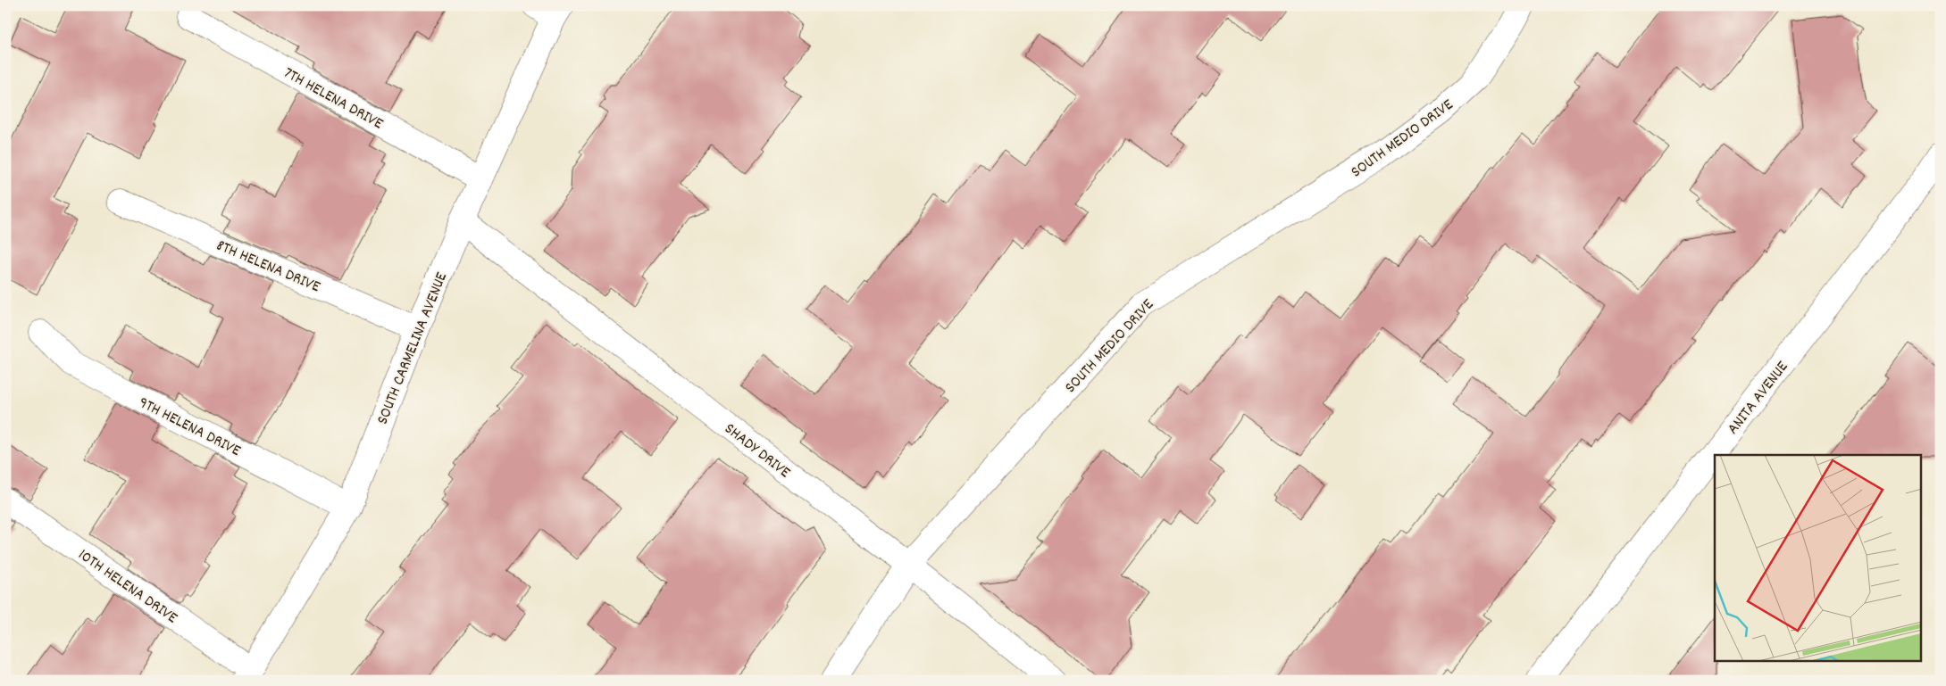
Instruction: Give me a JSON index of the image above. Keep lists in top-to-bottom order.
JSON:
{
  "streets": {
    "street": [
      "7TH HELENA DRIVE",
      "SOUTH MEDIO DRIVE",
      "8TH HELENA DRIVE",
      "SOUTH CARMELINA AVENUE",
      "ANITA AVENUE",
      "9TH HELENA DRIVE",
      "SHADY DRIVE",
      "10TH HELENA DRIVE"
    ]
  },
  "crossings": [
    ["7TH HELENA DRIVE", "SOUTH CARMELINA AVENUE"],
    ["SOUTH MEDIO DRIVE", "SHADY DRIVE"],
    ["8TH HELENA DRIVE", "SOUTH CARMELINA AVENUE"],
    ["SOUTH CARMELINA AVENUE", "9TH HELENA DRIVE"],
    ["SOUTH CARMELINA AVENUE", "SHADY DRIVE"],
    ["SOUTH CARMELINA AVENUE", "10TH HELENA DRIVE"]
  ]
}
